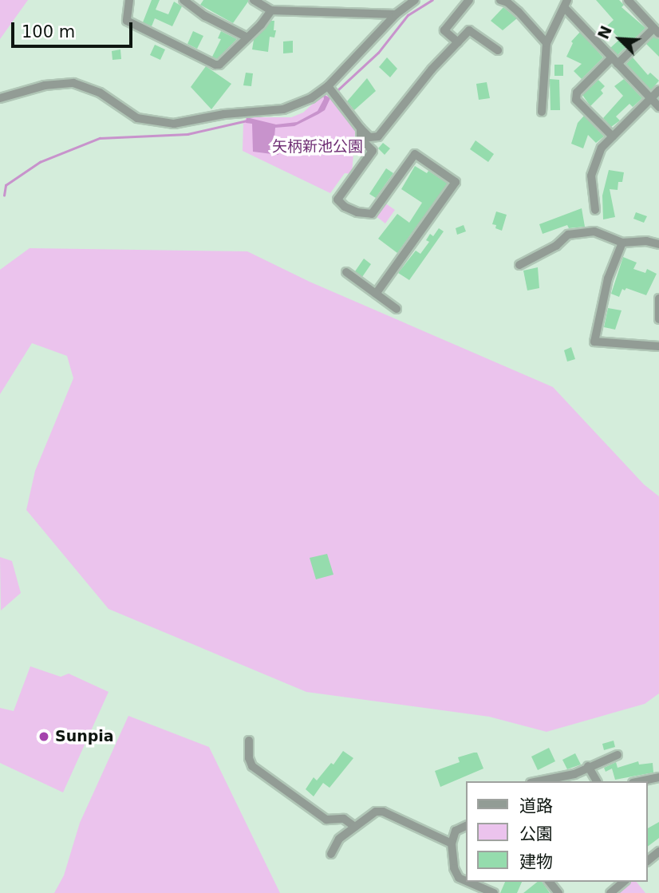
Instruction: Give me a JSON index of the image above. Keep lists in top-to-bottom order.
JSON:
{
  "parks": ["矢柄新池公園"],
  "places": ["Sunpia"],
  "legend": ["道路", "公園", "建物"],
  "scale_bar": "100 m",
  "north": "top left"
}
